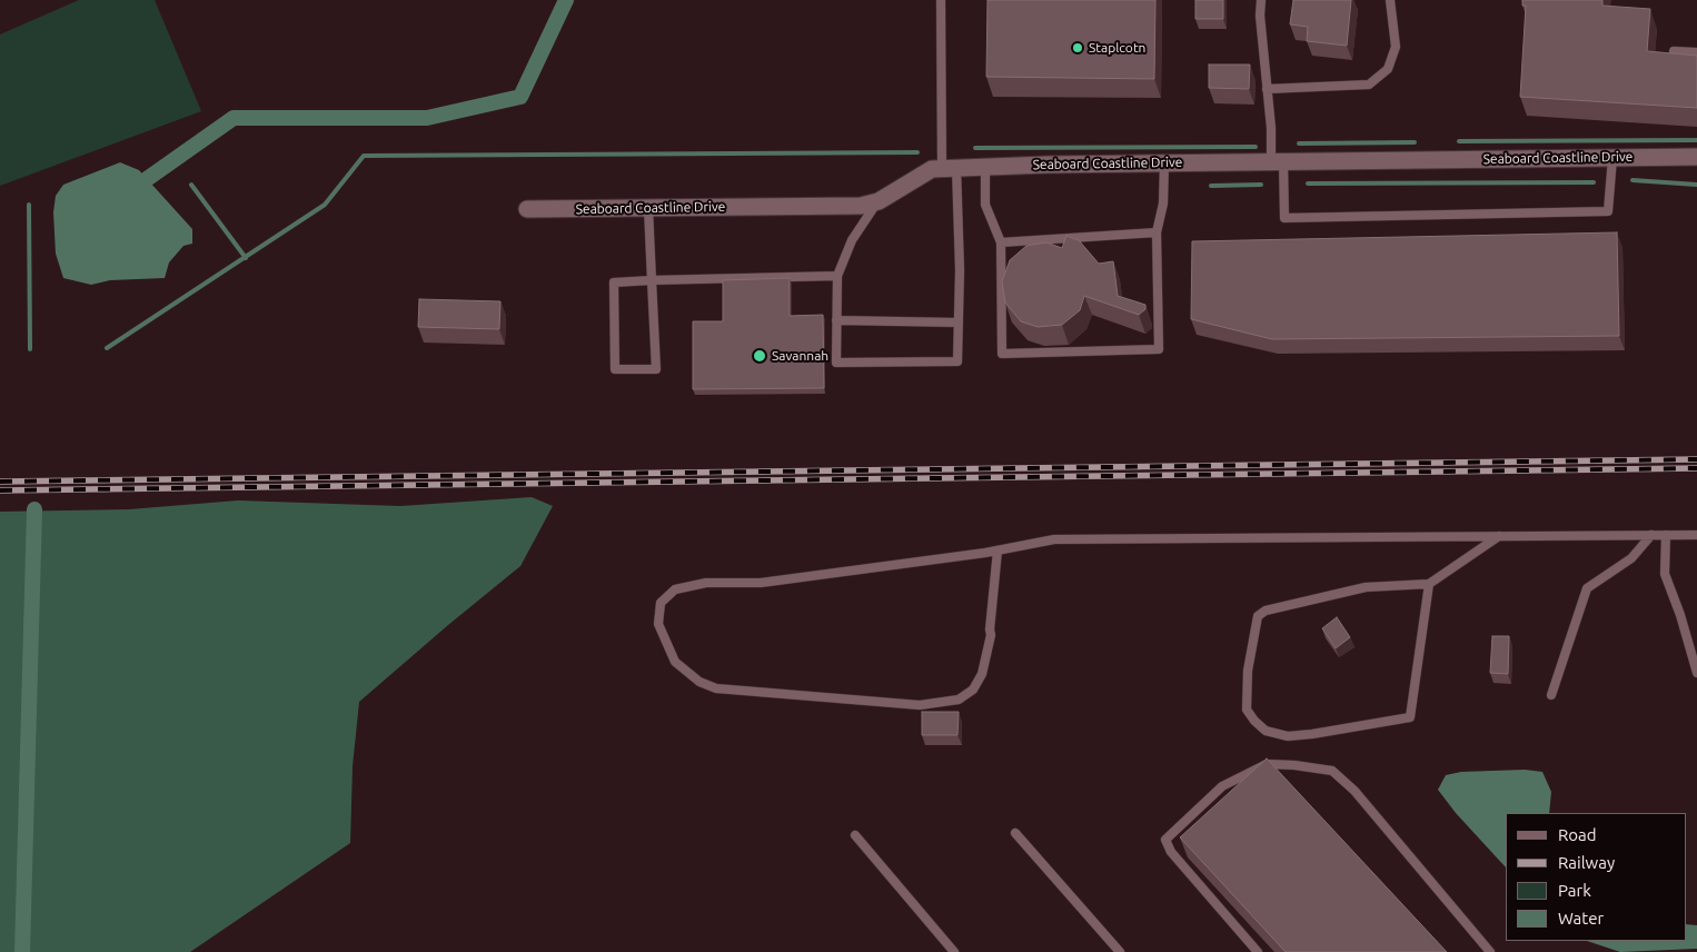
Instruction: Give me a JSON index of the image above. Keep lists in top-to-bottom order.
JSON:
{
  "streets": {
    "street": ["Seaboard Coastline Drive"]
  },
  "places": ["Staplcotn", "Savannah"],
  "legend": [
    "Road",
    "Railway",
    "Park",
    "Water"
  ]
}
